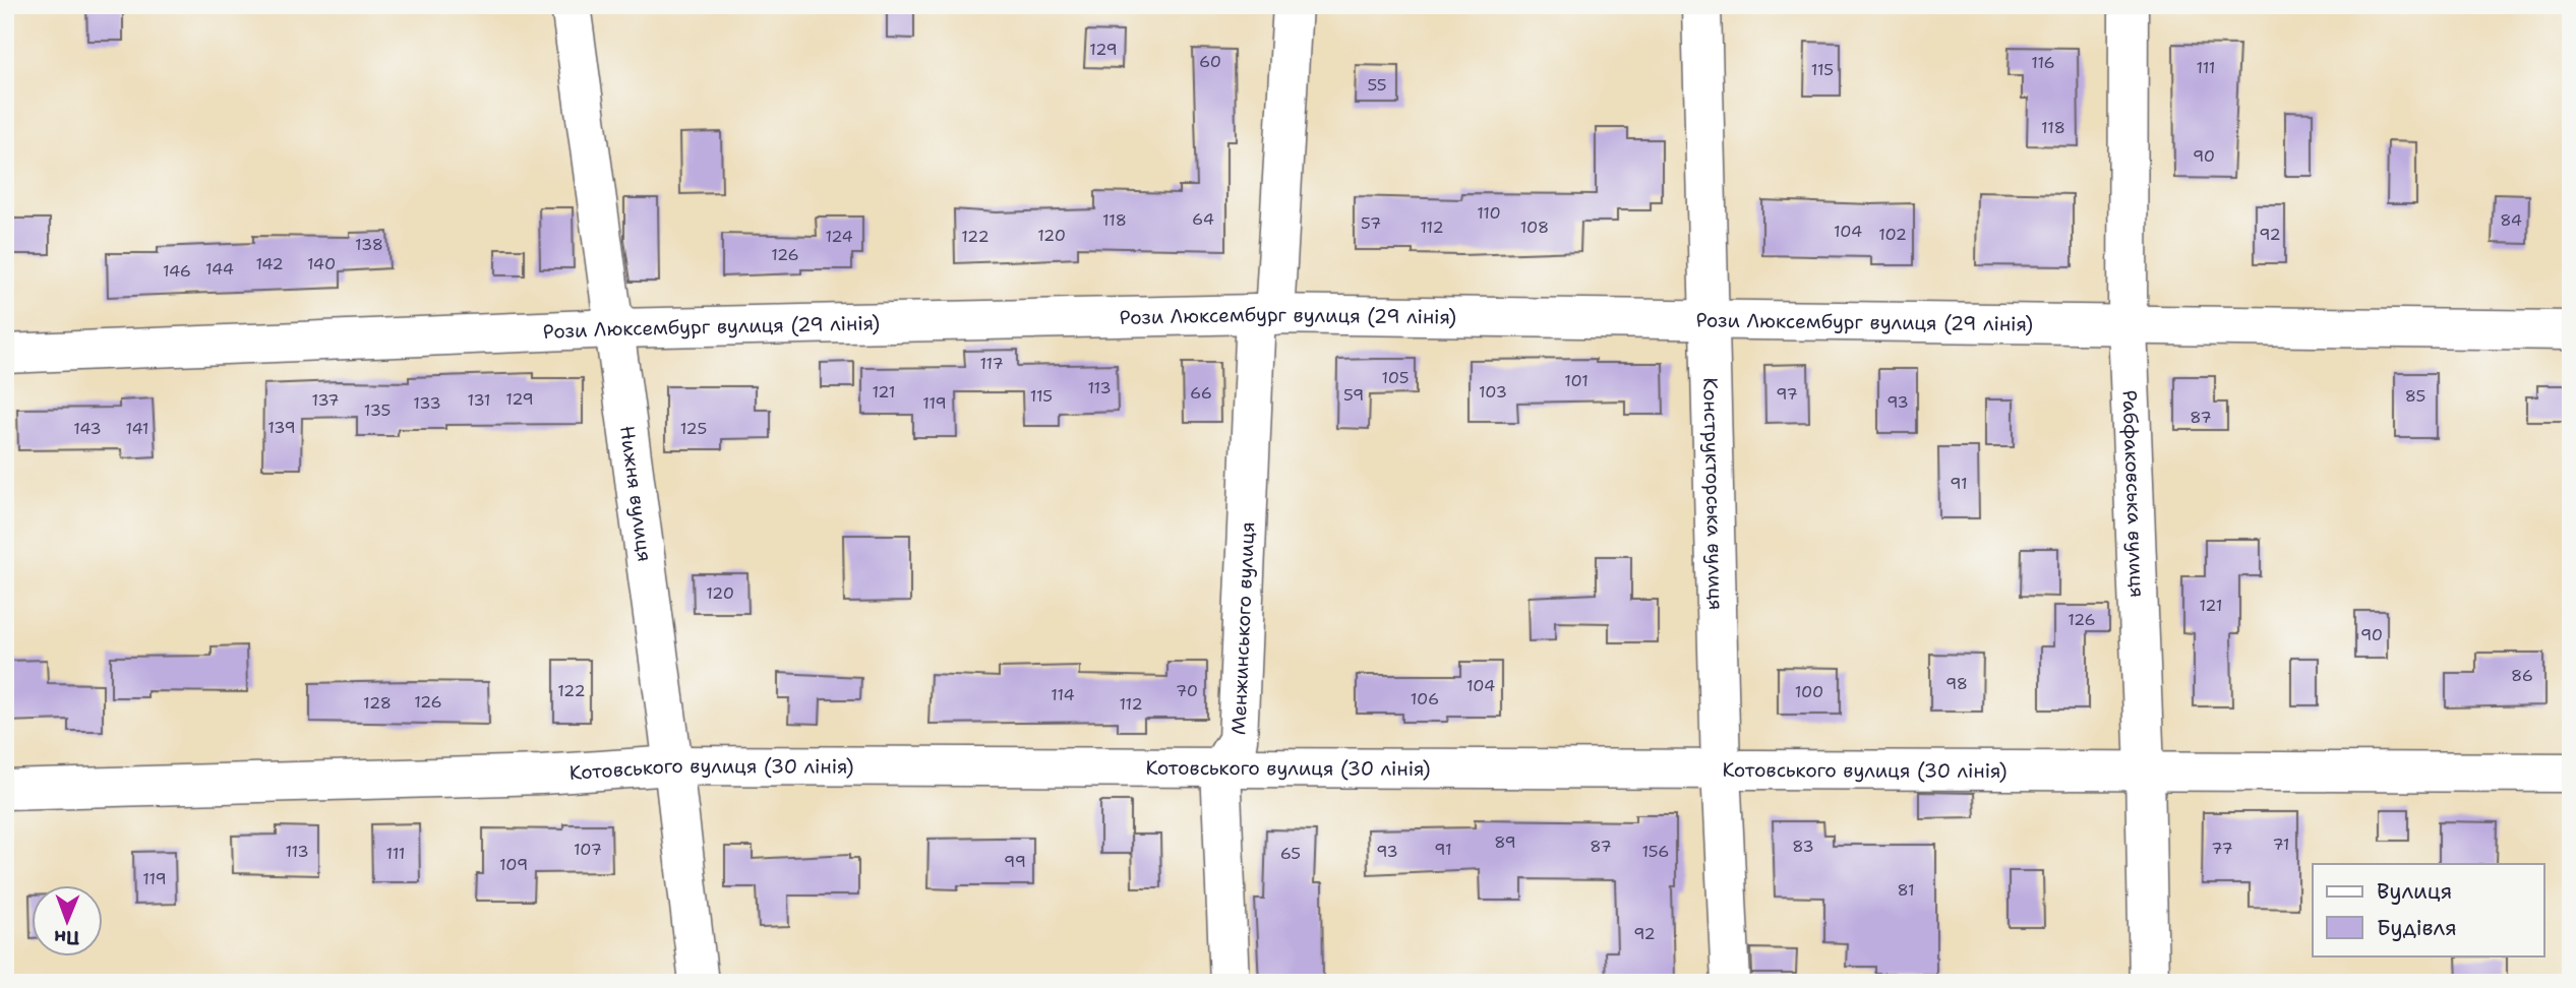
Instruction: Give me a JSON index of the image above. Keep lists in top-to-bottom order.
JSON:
{
  "streets": {
    "street": [
      "Рози Люксембург вулиця (29 лiнiя)",
      "Нижня вулиця",
      "Конструкторська вулиця",
      "Рабфаковська вулиця",
      "Менжинського вулиця",
      "Котовського вулиця (30 лiнiя)"
    ]
  },
  "crossings": [
    ["Рози Люксембург вулиця (29 лiнiя)", "Нижня вулиця"],
    ["Рози Люксембург вулиця (29 лiнiя)", "Конструкторська вулиця"],
    ["Рози Люксембург вулиця (29 лiнiя)", "Рабфаковська вулиця"],
    ["Рози Люксембург вулиця (29 лiнiя)", "Менжинського вулиця"],
    ["Нижня вулиця", "Котовського вулиця (30 лiнiя)"],
    ["Конструкторська вулиця", "Котовського вулиця (30 лiнiя)"],
    ["Рабфаковська вулиця", "Котовського вулиця (30 лiнiя)"],
    ["Менжинського вулиця", "Котовського вулиця (30 лiнiя)"]
  ],
  "house_numbers": [
    "129",
    "60",
    "116",
    "111",
    "115",
    "55",
    "118",
    "90",
    "110",
    "64",
    "118",
    "84",
    "57",
    "112",
    "108",
    "104",
    "102",
    "92",
    "120",
    "124",
    "122",
    "138",
    "126",
    "142",
    "140",
    "144",
    "146",
    "117",
    "105",
    "101",
    "113",
    "121",
    "103",
    "66",
    "97",
    "59",
    "115",
    "85",
    "129",
    "137",
    "131",
    "93",
    "133",
    "119",
    "135",
    "87",
    "139",
    "143",
    "141",
    "125",
    "91",
    "120",
    "121",
    "126",
    "90",
    "86",
    "98",
    "104",
    "122",
    "70",
    "100",
    "114",
    "106",
    "126",
    "128",
    "112",
    "89",
    "71",
    "87",
    "83",
    "77",
    "107",
    "91",
    "113",
    "93",
    "156",
    "111",
    "65",
    "99",
    "109",
    "119",
    "81",
    "92"
  ],
  "legend": ["Вулиця", "Будівля"],
  "north": "bottom"
}
